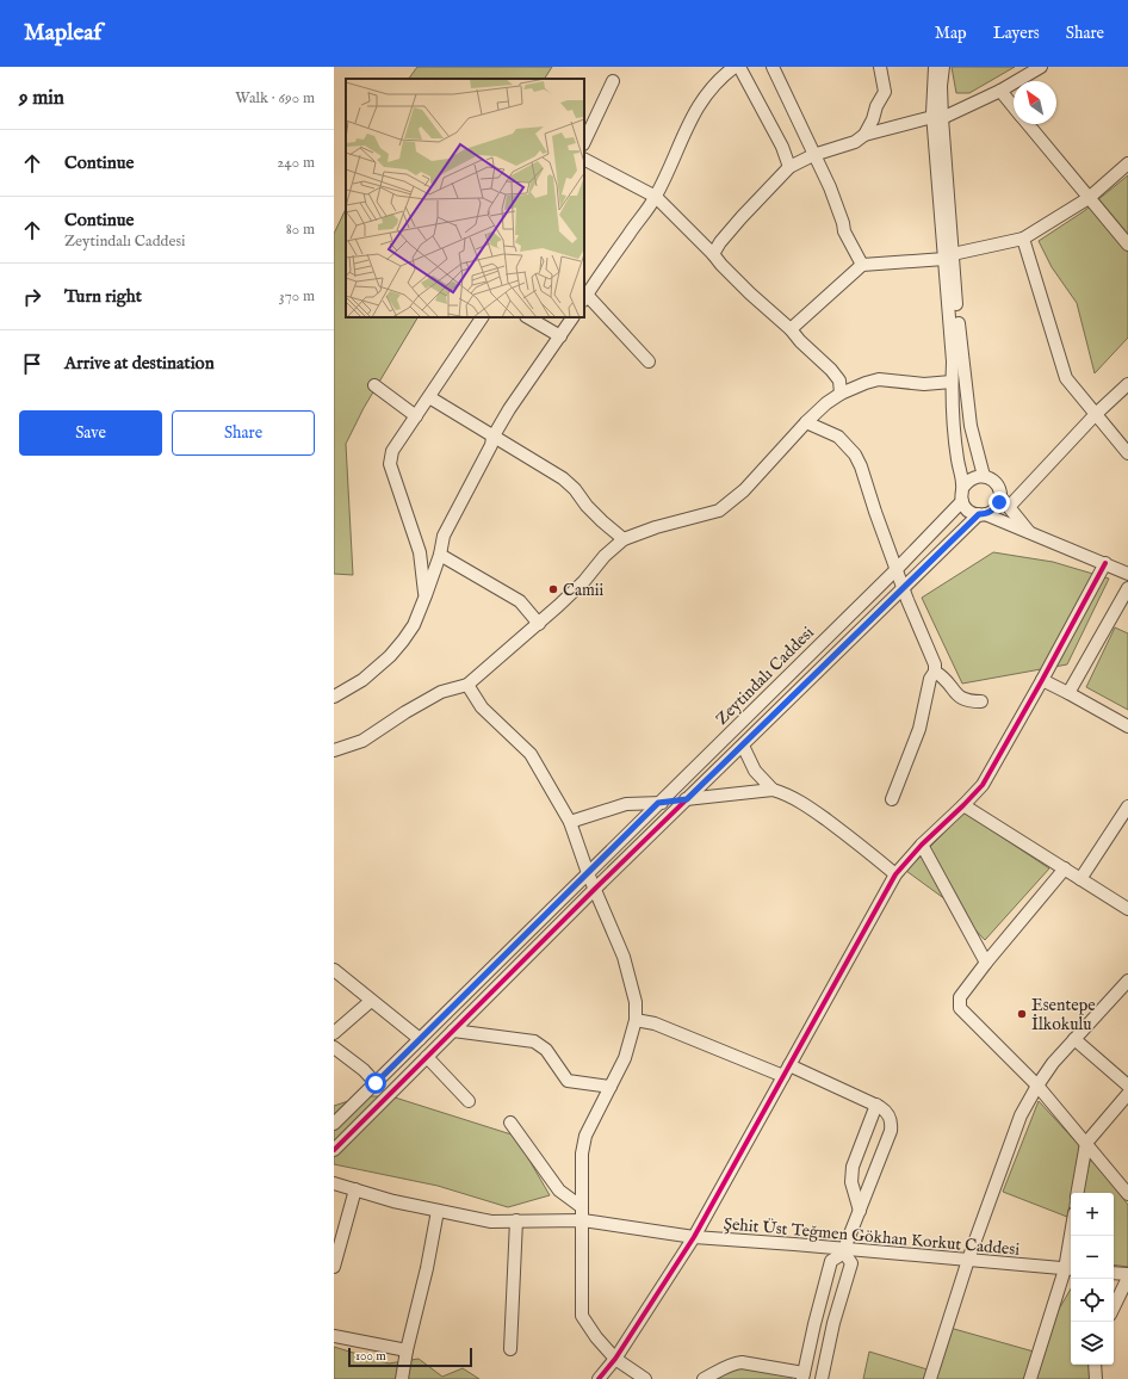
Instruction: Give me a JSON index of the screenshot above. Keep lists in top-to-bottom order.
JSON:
{
  "streets": {
    "street": ["Zeytindalı Caddesi", "Şehit Üst Teğmen Gökhan Korkut Caddesi"]
  },
  "places": ["Camii", "Esentepe İlkokulu"],
  "scale_bar": "100 m",
  "north": "top left",
  "page": {
    "header": "Mapleaf",
    "nav": ["Map", "Layers", "Share"],
    "heading": ["9 min", "Walk · 690 m"],
    "list": [
      ["Continue", "240 m"],
      ["Continue", "Zeytindalı Caddesi", "80 m"],
      ["Turn right", "370 m"],
      "Arrive at destination"
    ],
    "buttons": ["Save", "Share"],
    "map_buttons": ["+", "−"],
    "scale": "100 m"
  }
}
